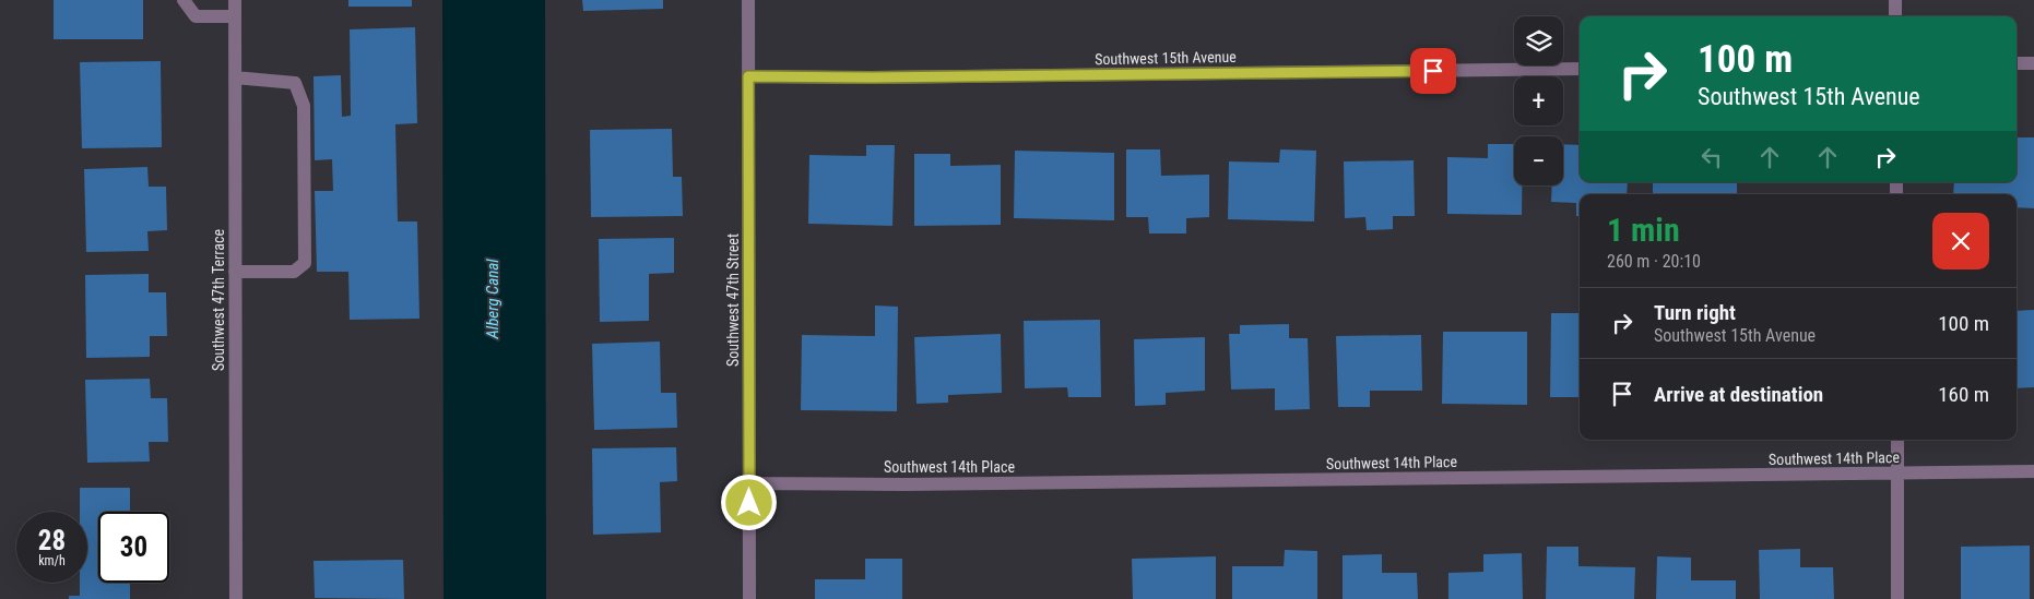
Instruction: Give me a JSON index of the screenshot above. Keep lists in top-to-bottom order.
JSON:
{
  "streets": {
    "street": [
      "Southwest 15th Avenue",
      "Southwest 47th Terrace",
      "Southwest 47th Street",
      "Southwest 14th Place"
    ]
  },
  "crossings": [
    ["Southwest 15th Avenue", "Southwest 47th Street"],
    ["Southwest 47th Street", "Southwest 14th Place"]
  ],
  "water": ["Alberg Canal"],
  "page": {
    "map_buttons": ["+", "−"],
    "turn": ["100 m", "Southwest 15th Avenue"],
    "heading": ["1 min", "260 m · 20:10"],
    "list": [
      {
        "name": "Turn right",
        "note": "Southwest 15th Avenue",
        "value": "100 m"
      },
      {
        "name": "Arrive at destination",
        "value": "160 m"
      }
    ],
    "speed": "28 km/h",
    "limit": "30"
  }
}
